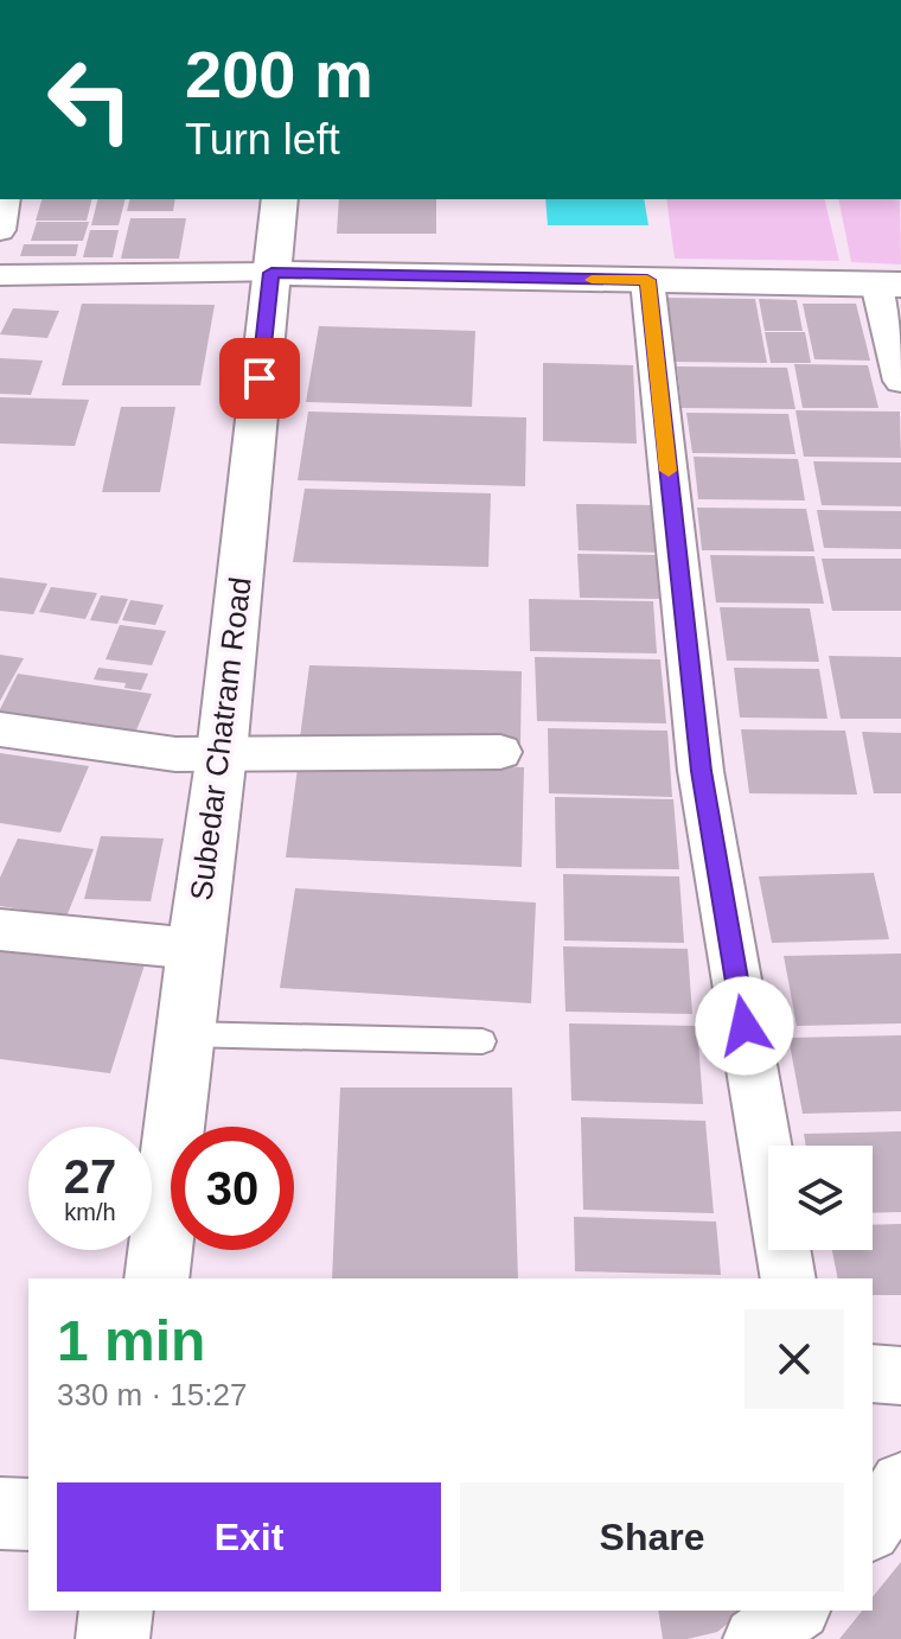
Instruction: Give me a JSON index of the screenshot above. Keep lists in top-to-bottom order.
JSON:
{
  "streets": {
    "main road": ["Subedar Chatram Road"]
  },
  "page": {
    "turn": ["200 m", "Turn left"],
    "speed": "27 km/h",
    "limit": "30",
    "heading": ["1 min", "330 m · 15:27"],
    "buttons": ["Exit", "Share"]
  }
}
